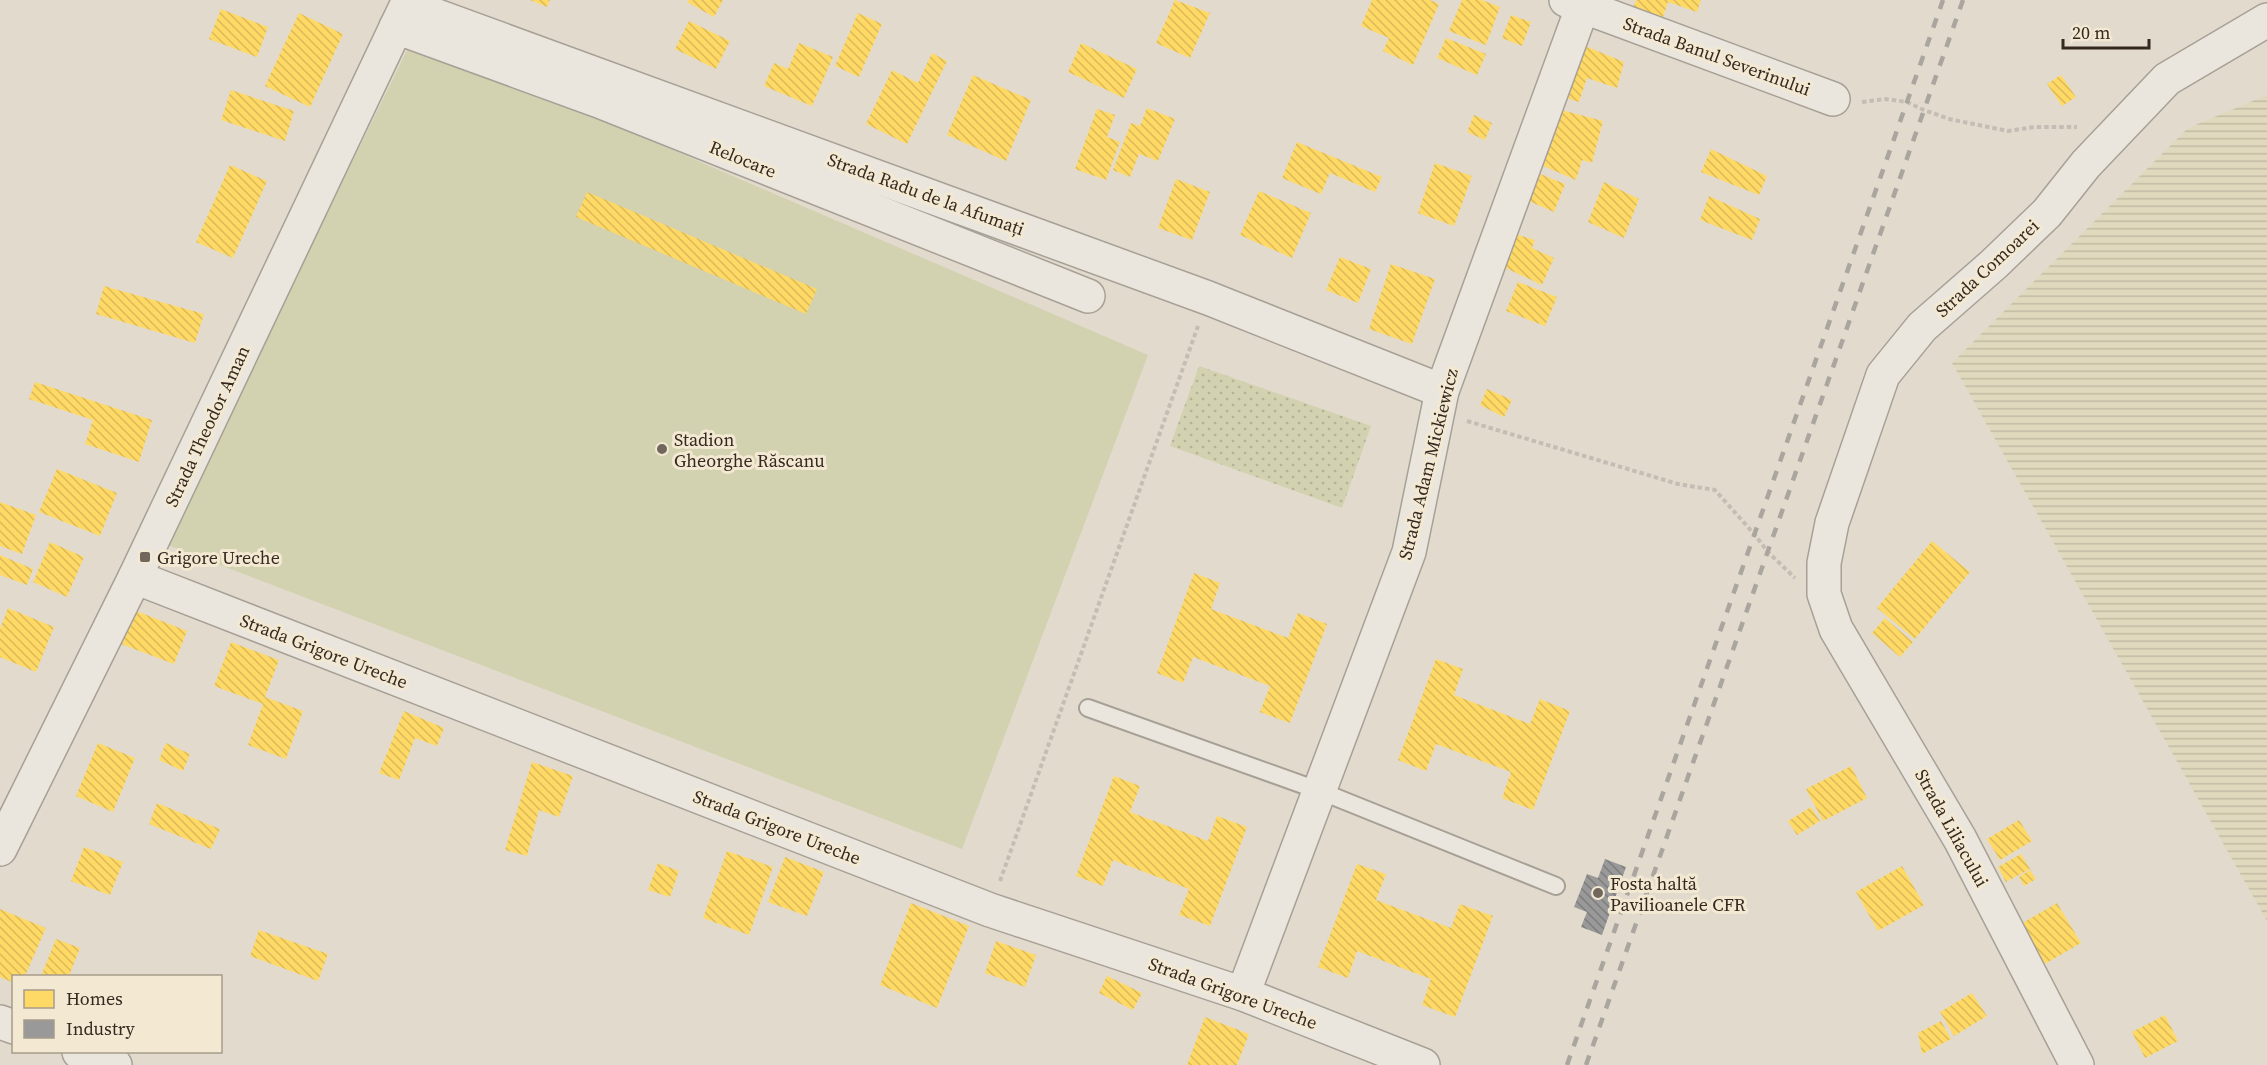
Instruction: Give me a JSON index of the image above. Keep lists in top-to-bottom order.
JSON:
{
  "streets": {
    "street": [
      "Strada Banul Severinului",
      "Relocare",
      "Strada Radu de la Afumați",
      "Strada Comoarei",
      "Strada Theodor Aman",
      "Strada Adam Mickiewicz",
      "Strada Grigore Ureche",
      "Strada Liliacului"
    ]
  },
  "crossings": [
    ["Strada Banul Severinului", "Strada Adam Mickiewicz"],
    ["Relocare", "Strada Radu de la Afumați"],
    ["Relocare", "Strada Theodor Aman"],
    ["Strada Radu de la Afumați", "Strada Theodor Aman"],
    ["Strada Radu de la Afumați", "Strada Adam Mickiewicz"],
    ["Strada Comoarei", "Strada Liliacului"],
    ["Strada Theodor Aman", "Strada Grigore Ureche"],
    ["Strada Adam Mickiewicz", "Strada Grigore Ureche"]
  ],
  "places": {
    "other": ["Stadion Gheorghe Răscanu", "Fosta haltă Pavilioanele CFR"],
    "transit": ["Grigore Ureche"]
  },
  "legend": ["Homes", "Industry"],
  "scale_bar": "20 m"
}
